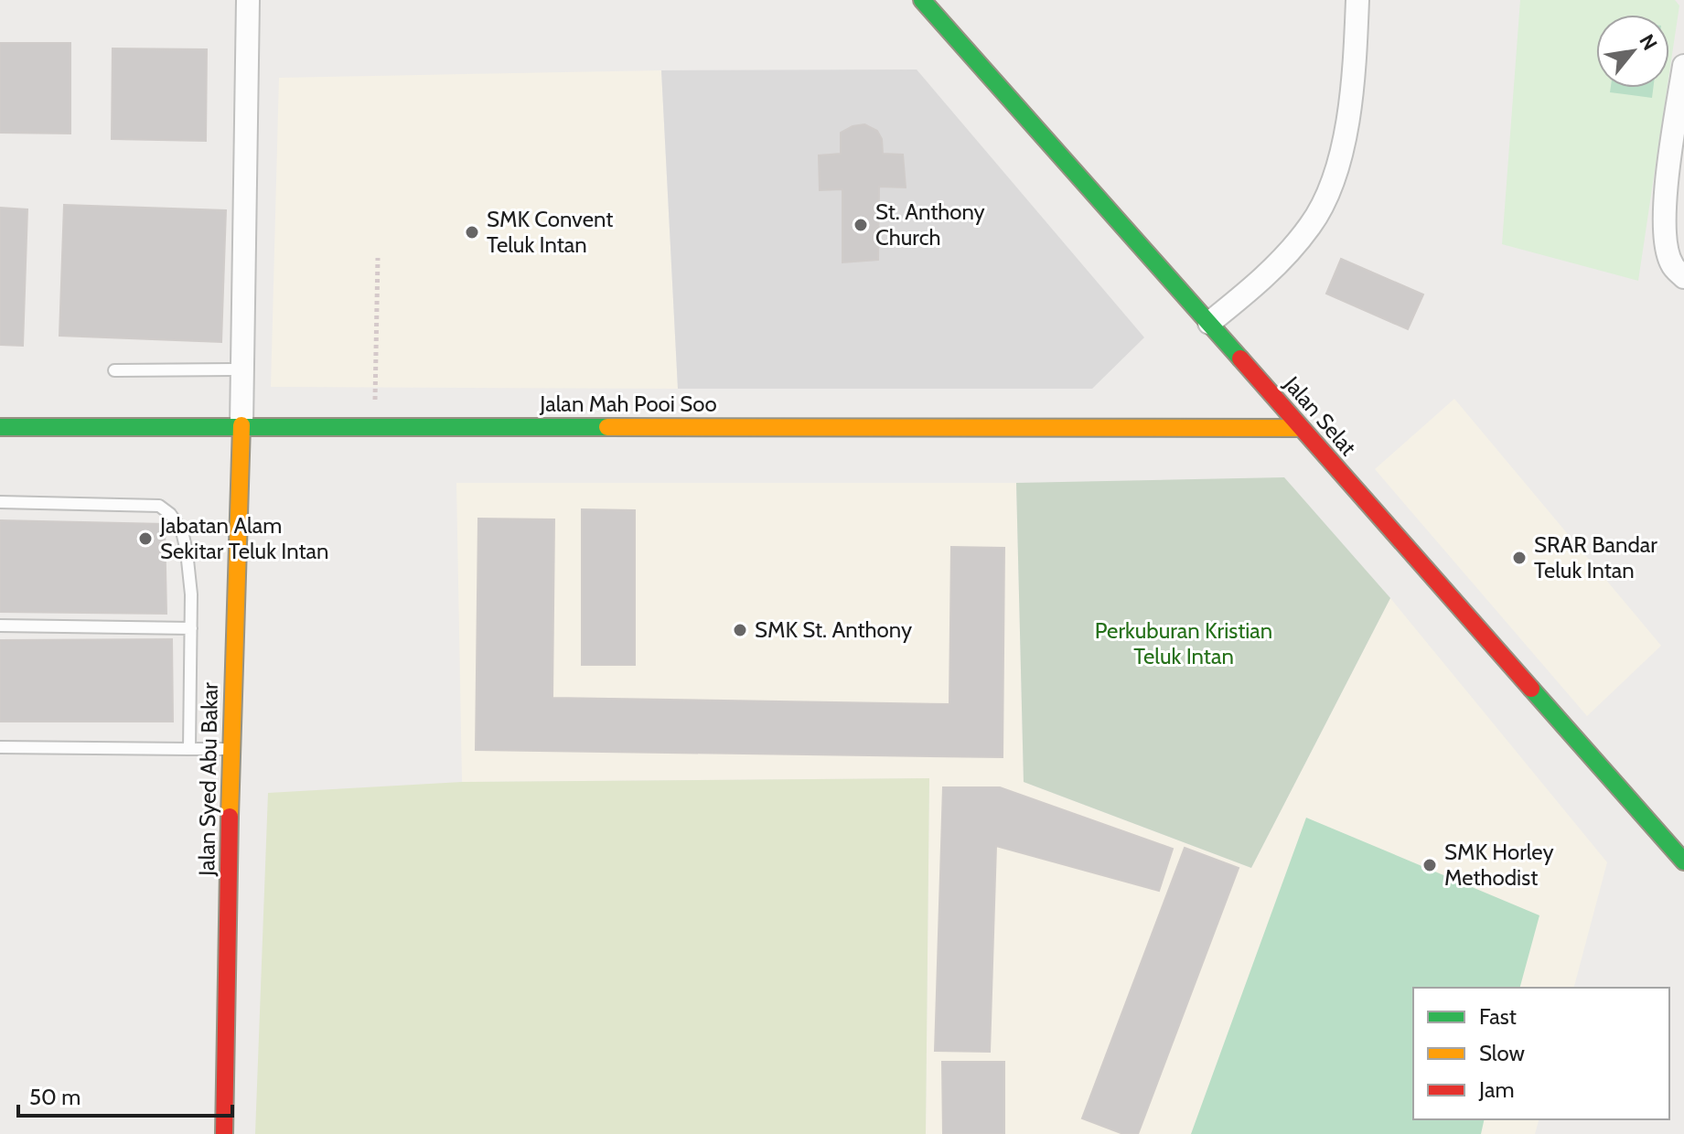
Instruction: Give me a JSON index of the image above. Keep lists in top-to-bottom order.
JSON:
{
  "streets": {
    "street": ["Jalan Mah Pooi Soo", "Jalan Selat", "Jalan Syed Abu Bakar"]
  },
  "crossings": [
    ["Jalan Mah Pooi Soo", "Jalan Selat"],
    ["Jalan Mah Pooi Soo", "Jalan Syed Abu Bakar"]
  ],
  "parks": ["Perkuburan Kristian Teluk Intan"],
  "places": [
    "St. Anthony Church",
    "SMK Convent Teluk Intan",
    "Jabatan Alam Sekitar Teluk Intan",
    "SRAR Bandar Teluk Intan",
    "SMK St. Anthony",
    "SMK Horley Methodist"
  ],
  "legend": ["Fast", "Slow", "Jam"],
  "scale_bar": "50 m",
  "north": "top right"
}
